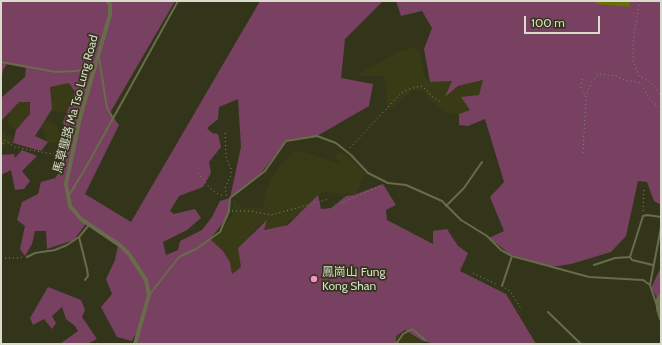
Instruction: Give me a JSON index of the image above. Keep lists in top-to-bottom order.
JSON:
{
  "streets": {
    "street": ["馬草壟路 Ma Tso Lung Road"]
  },
  "places": ["鳳崗山 Fung Kong Shan"],
  "scale_bar": "100 m"
}
